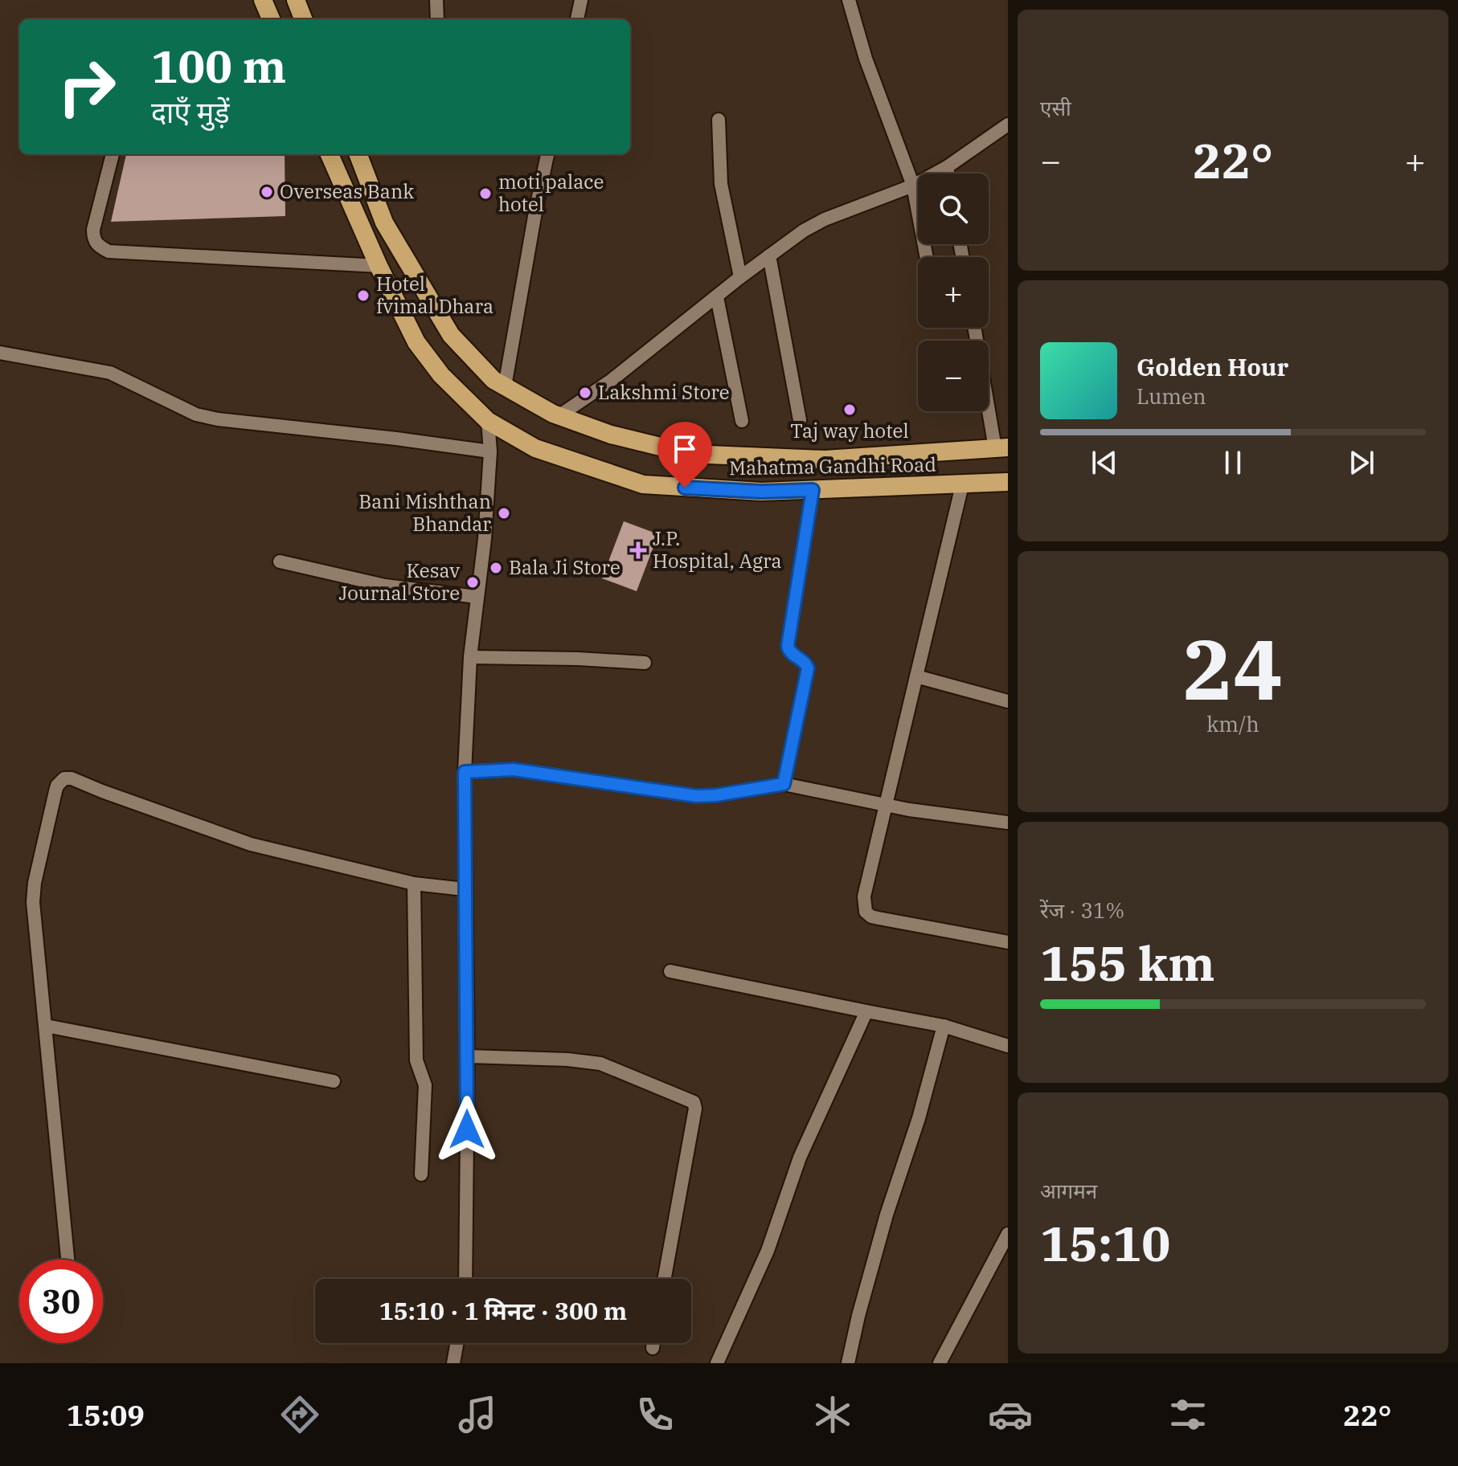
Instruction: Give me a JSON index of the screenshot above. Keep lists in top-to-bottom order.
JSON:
{
  "streets": {
    "highway": ["Mahatma Gandhi Road"]
  },
  "places": {
    "other": [
      "Overseas Bank",
      "moti palace hotel",
      "Hotel fvimal Dhara",
      "Lakshmi Store",
      "Taj way hotel",
      "Bani Mishthan Bhandar",
      "Bala Ji Store",
      "Kesav Journal Store"
    ],
    "health": ["J.P. Hospital, Agra"]
  },
  "page": {
    "tile": [
      "एसी",
      ["24", "km/h"],
      ["रेंज · 31%", "155 km"],
      ["आगमन", "15:10"]
    ],
    "turn": ["100 m", "दाएँ मुड़ें"],
    "heat": ["−", "22°", "+"],
    "map_buttons": ["+", "−"],
    "song": ["Golden Hour", "Lumen"],
    "limit": "30",
    "trip": "15:10 · 1 मिनट · 300 m",
    "tabs": ["15:09", "22°"]
  }
}
